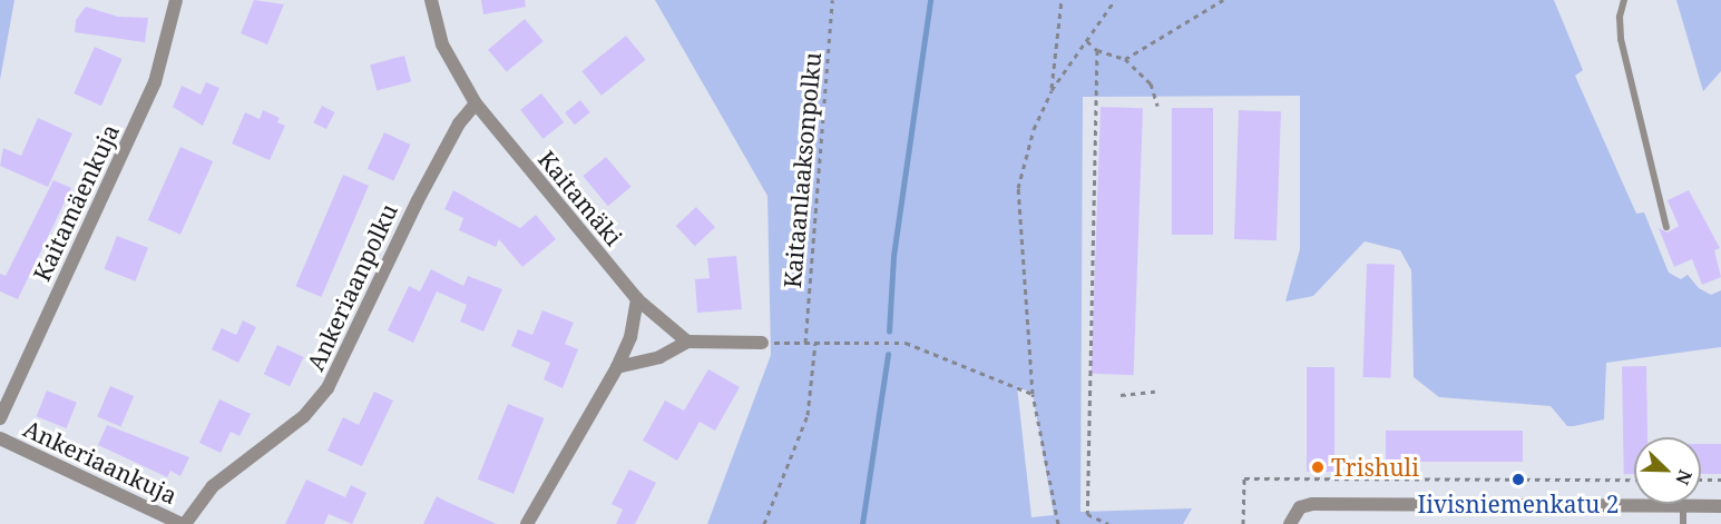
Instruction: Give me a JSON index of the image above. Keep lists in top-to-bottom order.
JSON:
{
  "streets": {
    "street": [
      "Kaitamäki",
      "Kaitamäenkuja",
      "Ankeriaanpolku",
      "Ankeriaankuja"
    ],
    "path": ["Kaitaanlaaksonpolku"]
  },
  "crossings": [
    ["Kaitamäki", "Ankeriaanpolku"],
    ["Ankeriaanpolku", "Ankeriaankuja"]
  ],
  "places": ["Trishuli", "Iivisniemenkatu 2"],
  "north": "bottom right"
}
